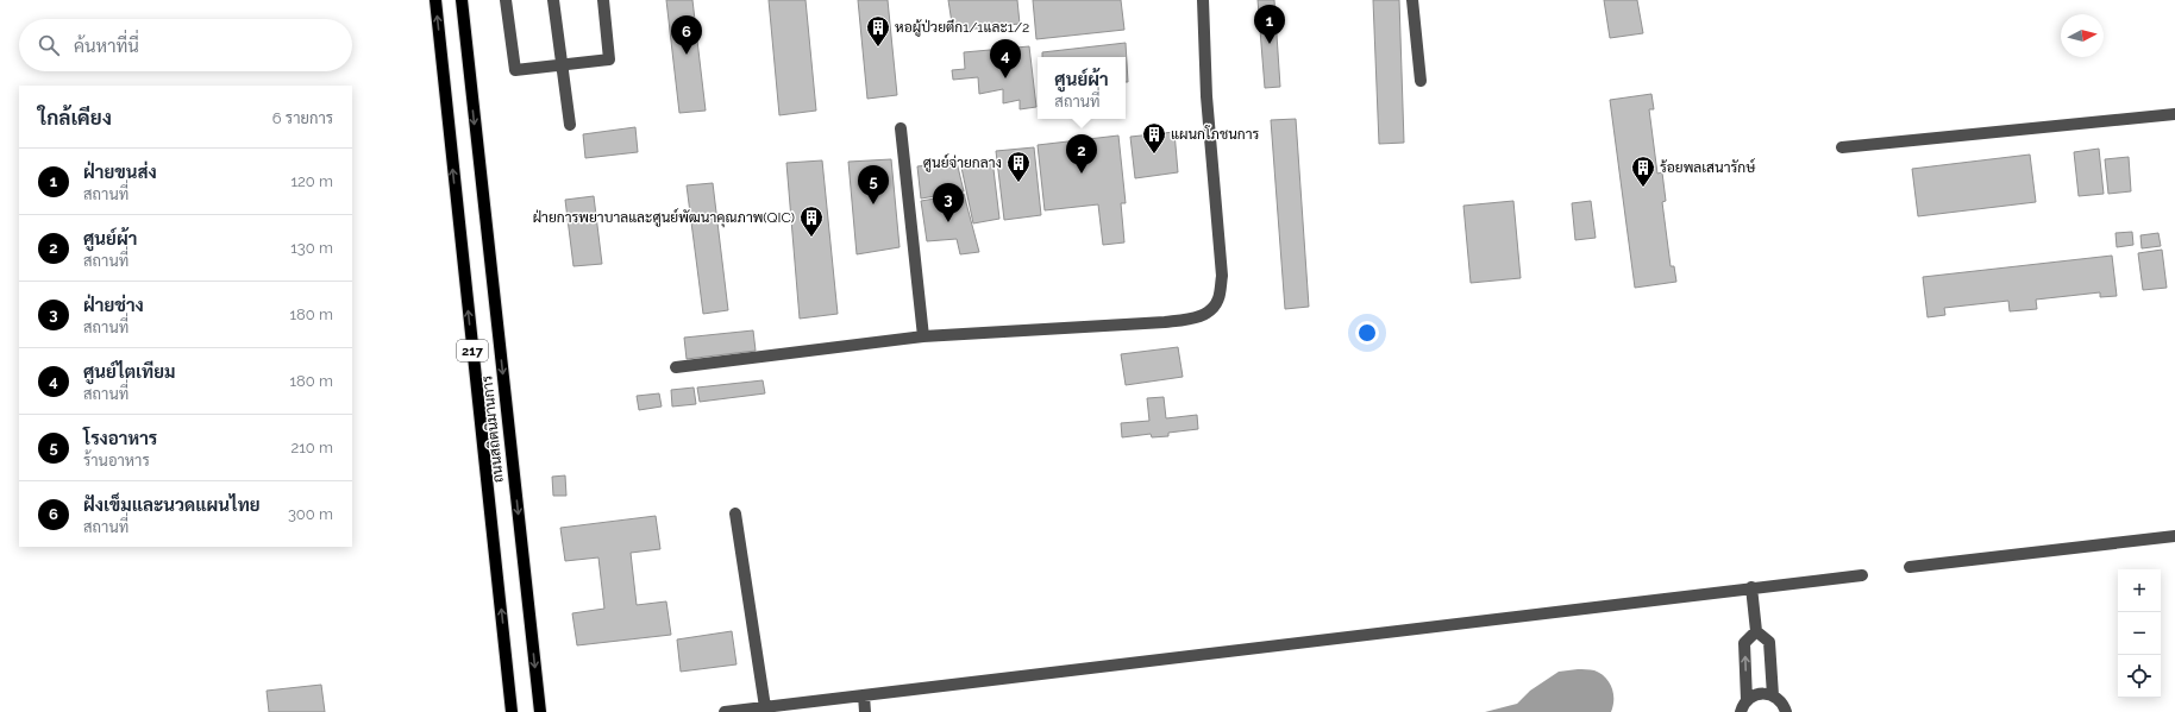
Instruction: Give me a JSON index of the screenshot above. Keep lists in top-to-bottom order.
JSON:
{
  "streets": {
    "main road": ["217", "ถนนสถิตนิมานการ"]
  },
  "places": {
    "building": [
      "หอผู้ป่วยตึก1/1และ1/2",
      "แผนกโภชนการ",
      "ศูนย์จ่ายกลาง",
      "ร้อยพลเสนารักษ์",
      "ฝ่ายการพยาบาลและศูนย์พัฒนาคุณภาพ(QIC)"
    ]
  },
  "north": "right",
  "page": {
    "pins": [
      "1",
      "6",
      "4",
      "2",
      "5",
      "3"
    ],
    "search": "ค้นหาที่นี่",
    "popup": ["ศูนย์ผ้า", "สถานที่"],
    "heading": ["ใกล้เคียง", "6 รายการ"],
    "list": [
      {
        "mark": "1",
        "name": "ฝ่ายขนส่ง",
        "note": "สถานที่",
        "value": "120 m"
      },
      {
        "mark": "2",
        "name": "ศูนย์ผ้า",
        "note": "สถานที่",
        "value": "130 m"
      },
      {
        "mark": "3",
        "name": "ฝ่ายช่าง",
        "note": "สถานที่",
        "value": "180 m"
      },
      {
        "mark": "4",
        "name": "ศูนย์ไตเทียม",
        "note": "สถานที่",
        "value": "180 m"
      },
      {
        "mark": "5",
        "name": "โรงอาหาร",
        "note": "ร้านอาหาร",
        "value": "210 m"
      },
      {
        "mark": "6",
        "name": "ฝังเข็มและนวดแผนไทย",
        "note": "สถานที่",
        "value": "300 m"
      }
    ],
    "map_buttons": ["+", "−"]
  }
}
